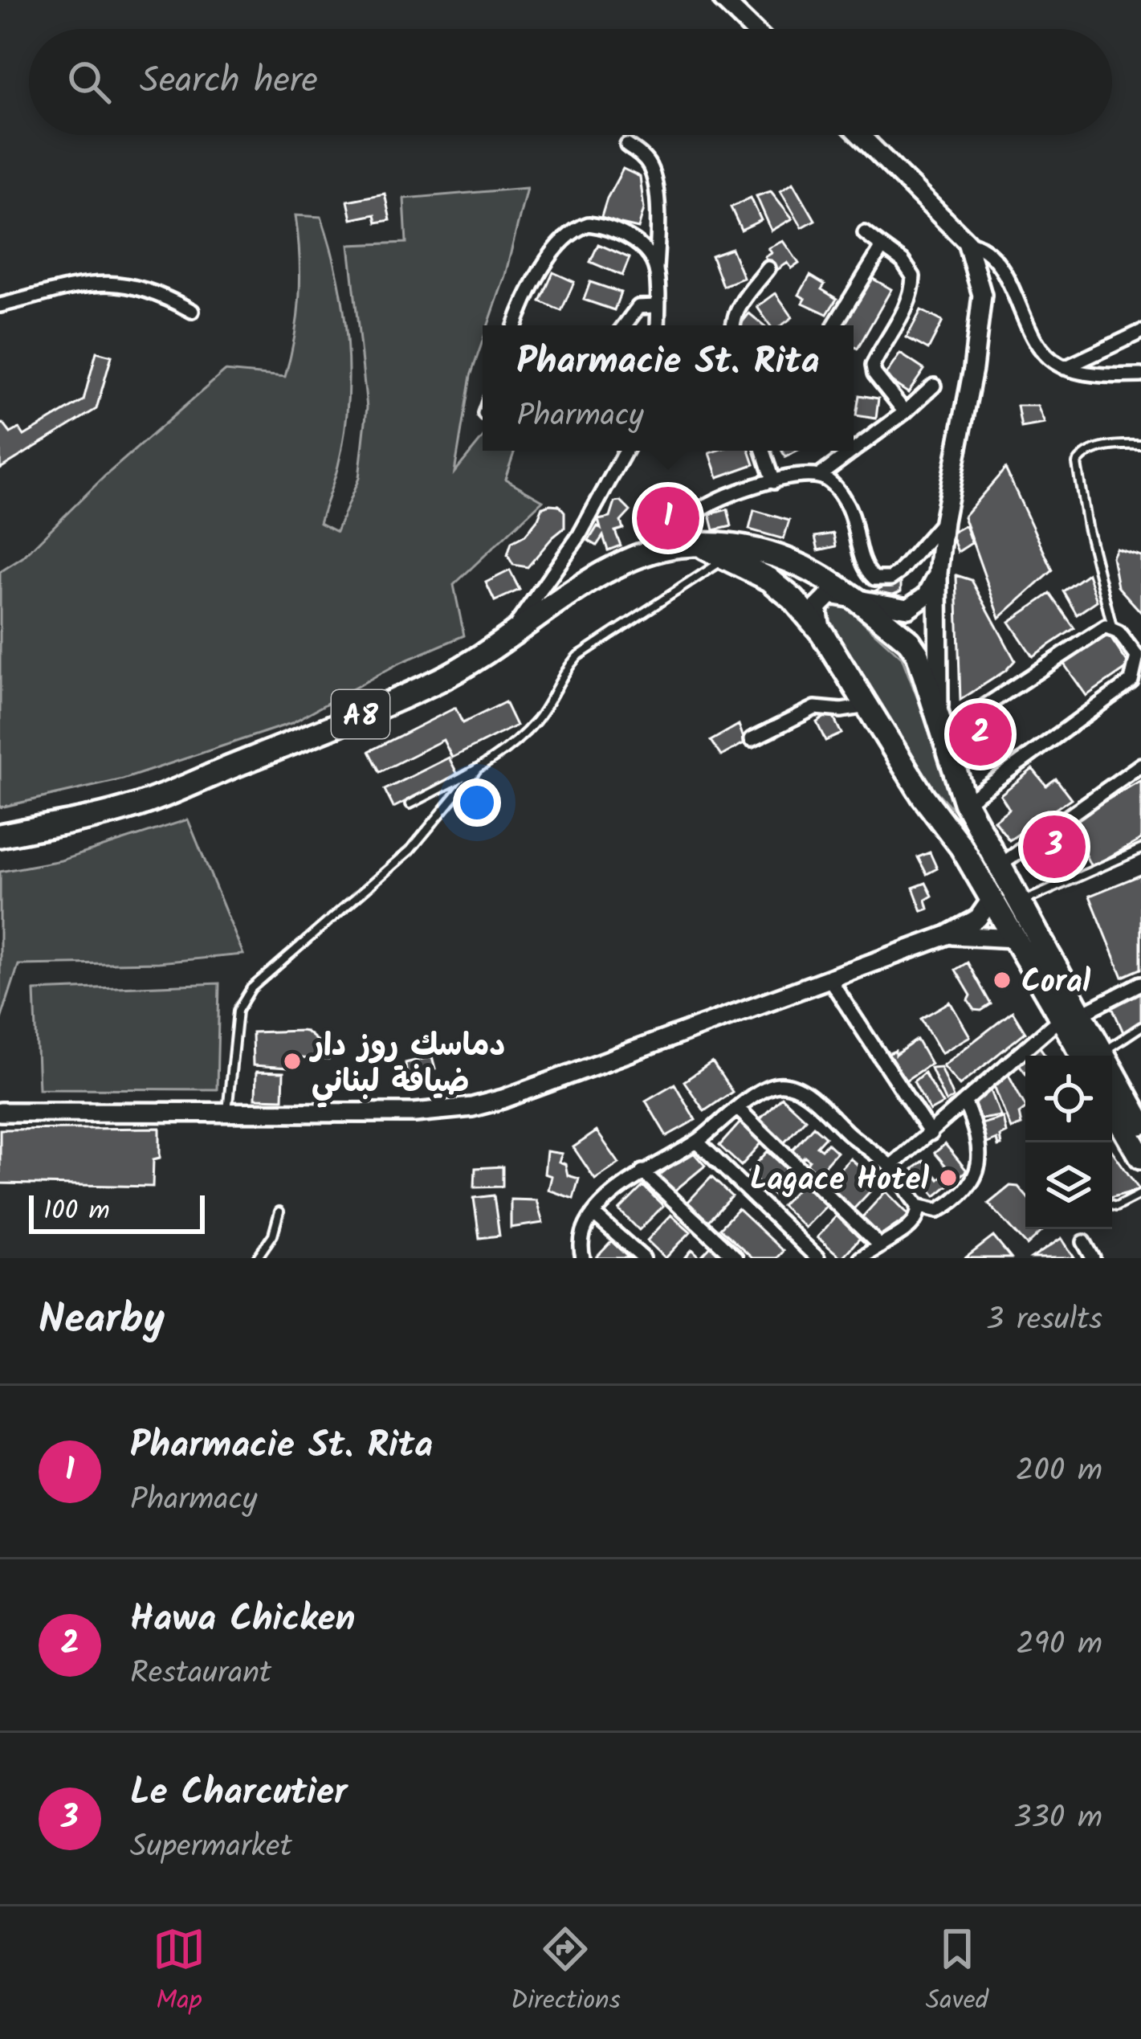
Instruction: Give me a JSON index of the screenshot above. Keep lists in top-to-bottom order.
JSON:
{
  "streets": {
    "highway": ["A8"]
  },
  "places": ["Coral", "دماسك روز دار ضيافة لبناني", "Lagace Hotel"],
  "scale_bar": "100 m",
  "page": {
    "search": "Search here",
    "popup": ["Pharmacie St. Rita", "Pharmacy"],
    "pins": ["1", "2", "3"],
    "scale": "100 m",
    "heading": ["Nearby", "3 results"],
    "list": [
      {
        "mark": "1",
        "name": "Pharmacie St. Rita",
        "note": "Pharmacy",
        "value": "200 m"
      },
      {
        "mark": "2",
        "name": "Hawa Chicken",
        "note": "Restaurant",
        "value": "290 m"
      },
      {
        "mark": "3",
        "name": "Le Charcutier",
        "note": "Supermarket",
        "value": "330 m"
      }
    ],
    "nav": ["Map", "Directions", "Saved"]
  }
}
